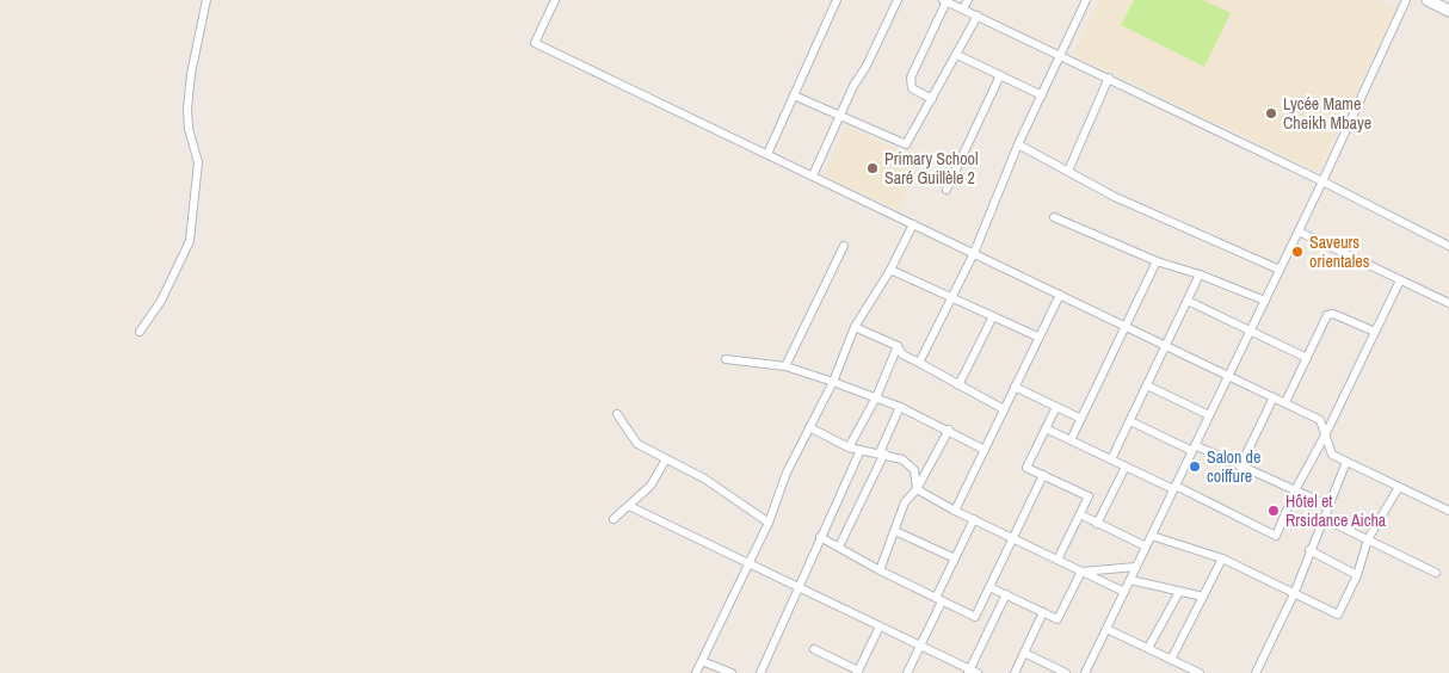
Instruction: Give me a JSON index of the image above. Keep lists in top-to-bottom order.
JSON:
{
  "places": [
    "Lycée Mame Cheikh Mbaye",
    "Primary School Saré Guillèle 2",
    "Saveurs orientales",
    "Salon de coiffure",
    "Hôtel et Rrsidance Aicha"
  ]
}
